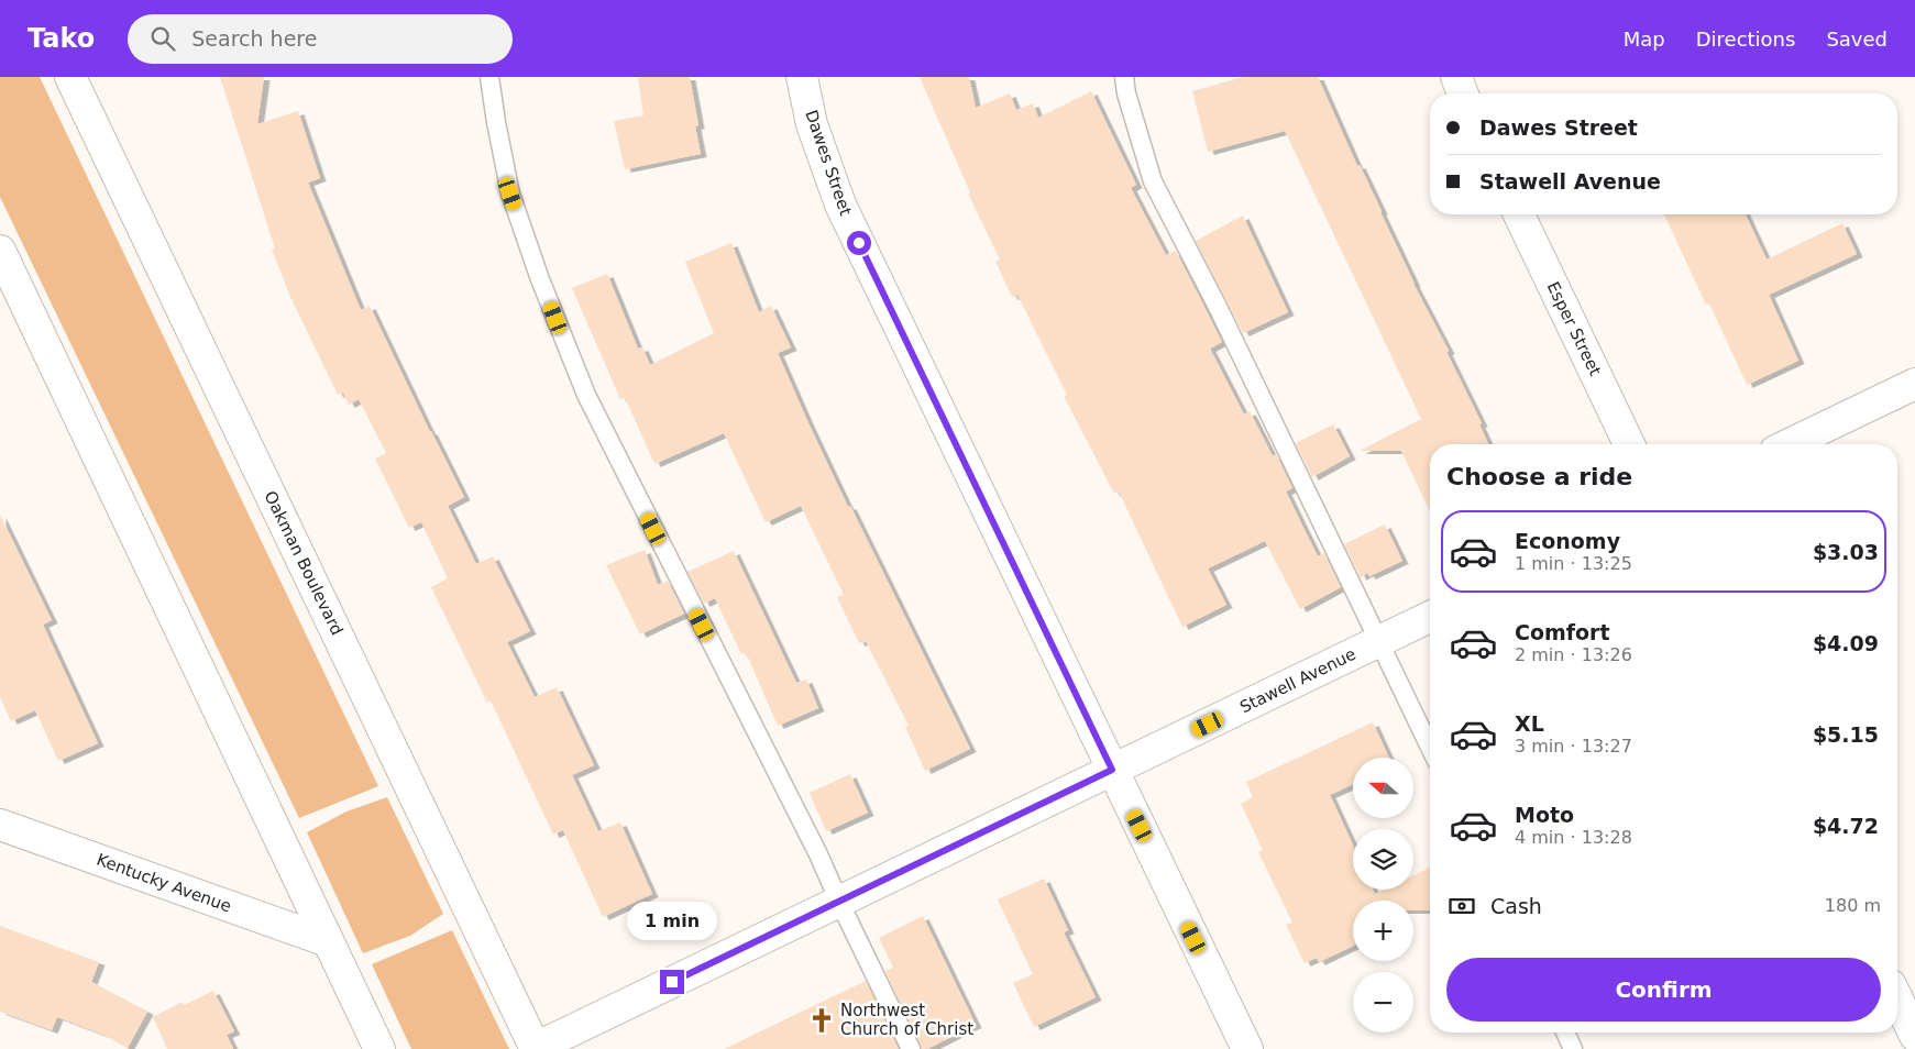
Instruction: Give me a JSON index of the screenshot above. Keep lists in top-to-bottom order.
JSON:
{
  "streets": {
    "street": [
      "Dawes Street",
      "Esper Street",
      "Oakman Boulevard",
      "Stawell Avenue",
      "Kentucky Avenue"
    ]
  },
  "crossings": [
    ["Dawes Street", "Stawell Avenue"],
    ["Oakman Boulevard", "Stawell Avenue"]
  ],
  "places": {
    "church": ["Northwest Church of Christ"]
  },
  "north": "left",
  "page": {
    "header": "Tako",
    "search": "Search here",
    "nav": ["Map", "Directions", "Saved"],
    "banner": ["Dawes Street", "Stawell Avenue"],
    "heading": "Choose a ride",
    "list": [
      {
        "name": "Economy",
        "note": "1 min · 13:25",
        "value": "$3.03"
      },
      {
        "name": "Comfort",
        "note": "2 min · 13:26",
        "value": "$4.09"
      },
      {
        "name": "XL",
        "note": "3 min · 13:27",
        "value": "$5.15"
      },
      {
        "name": "Moto",
        "note": "4 min · 13:28",
        "value": "$4.72"
      }
    ],
    "map_buttons": ["+", "−"],
    "pay": ["Cash", "180 m"],
    "bubble": "1 min",
    "buttons": "Confirm"
  }
}
